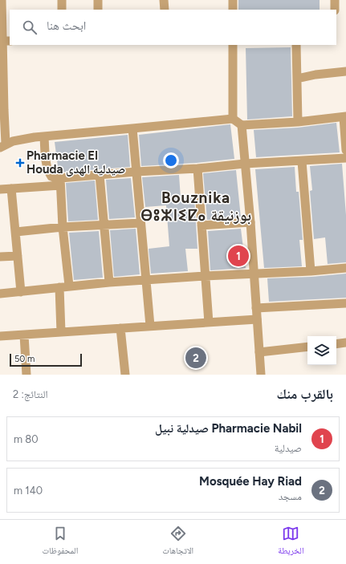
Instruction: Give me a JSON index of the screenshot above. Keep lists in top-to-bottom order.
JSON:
{
  "districts": ["Bouznika ⴱⵓⵣⵏⵉⵇⴰ بوزنيقة"],
  "places": {
    "health": ["Pharmacie El Houda صيدلية الهدى"]
  },
  "scale_bar": "50 m",
  "page": {
    "search": "ابحث هنا",
    "pins": ["1", "2"],
    "scale": "50 m",
    "heading": ["بالقرب منك", "النتائج: 2"],
    "list": [
      {
        "mark": "1",
        "name": "Pharmacie Nabil صيدلية نبيل",
        "note": "صيدلية",
        "value": "80 m"
      },
      {
        "mark": "2",
        "name": "Mosquée Hay Riad",
        "note": "مسجد",
        "value": "140 m"
      }
    ],
    "nav": ["الخريطة", "الاتجاهات", "المحفوظات"]
  }
}
